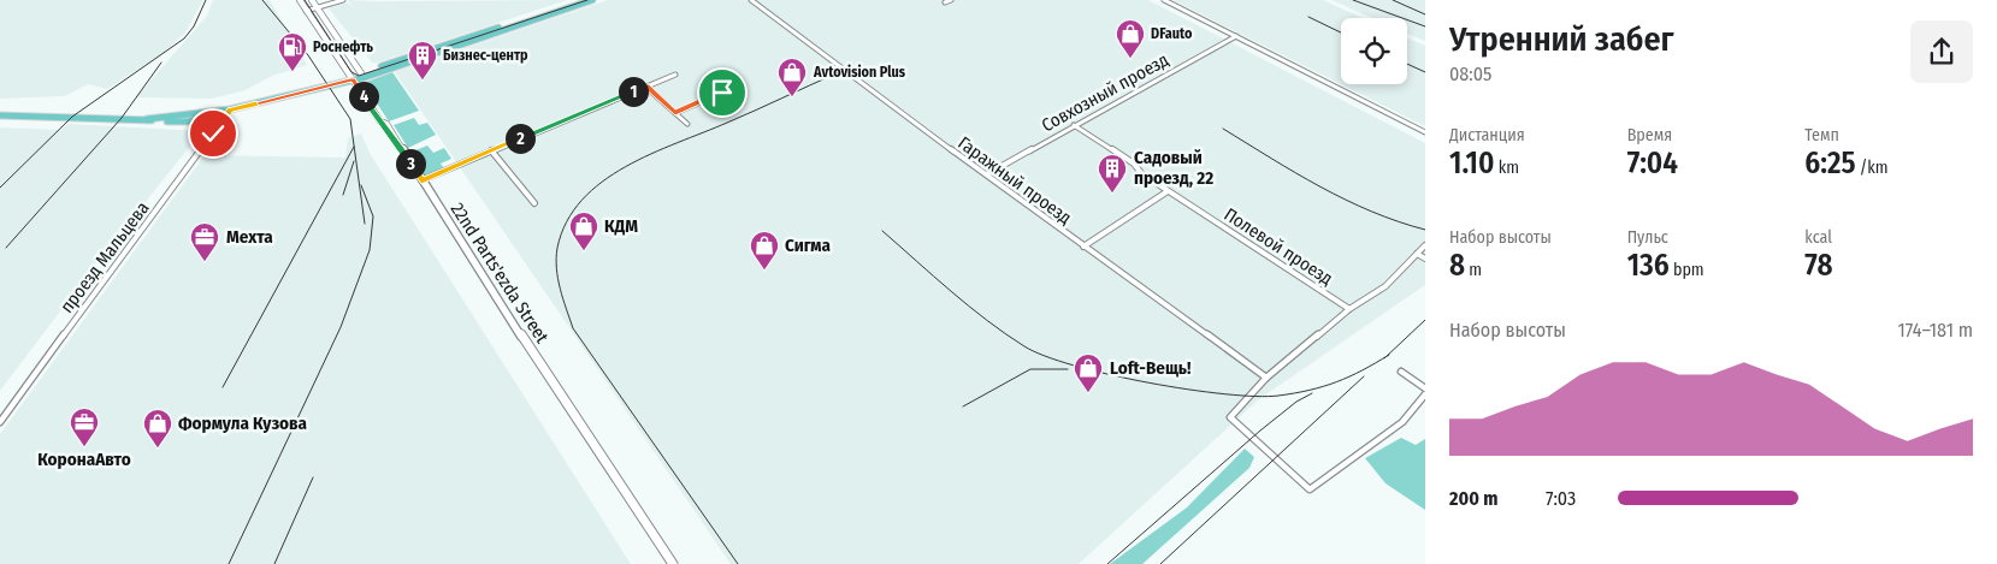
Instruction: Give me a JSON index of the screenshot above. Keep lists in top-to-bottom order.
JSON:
{
  "streets": {
    "street": [
      "Совхозный проезд",
      "Гаражный проезд",
      "Полевой проезд",
      "проезд Мальцева",
      "22nd Parts'ezda Street"
    ]
  },
  "crossings": [
    ["Совхозный проезд", "Гаражный проезд"],
    ["Совхозный проезд", "Полевой проезд"]
  ],
  "places": {
    "shop": [
      "DFauto",
      "Avtovision Plus",
      "КДМ",
      "Сигма",
      "Loft-Вещь!",
      "Формула Кузова"
    ],
    "fuel station": ["Роснефть"],
    "building": ["Бизнес-центр", "Садовый проезд, 22"],
    "office": ["Мехта", "КоронаАвто"]
  },
  "page": {
    "heading": ["Утренний забег", "08:05"],
    "pins": [
      "1",
      "4",
      "2",
      "3"
    ],
    "stats": [
      ["Дистанция", "1.10 km"],
      ["Время", "7:04"],
      ["Темп", "6:25 /km"],
      ["Набор высоты", "8 m"],
      ["Пульс", "136 bpm"],
      ["kcal", "78"]
    ],
    "chart": ["Набор высоты", "174–181 m"],
    "list": [
      {
        "name": "200 m",
        "note": "7:03"
      }
    ]
  }
}
